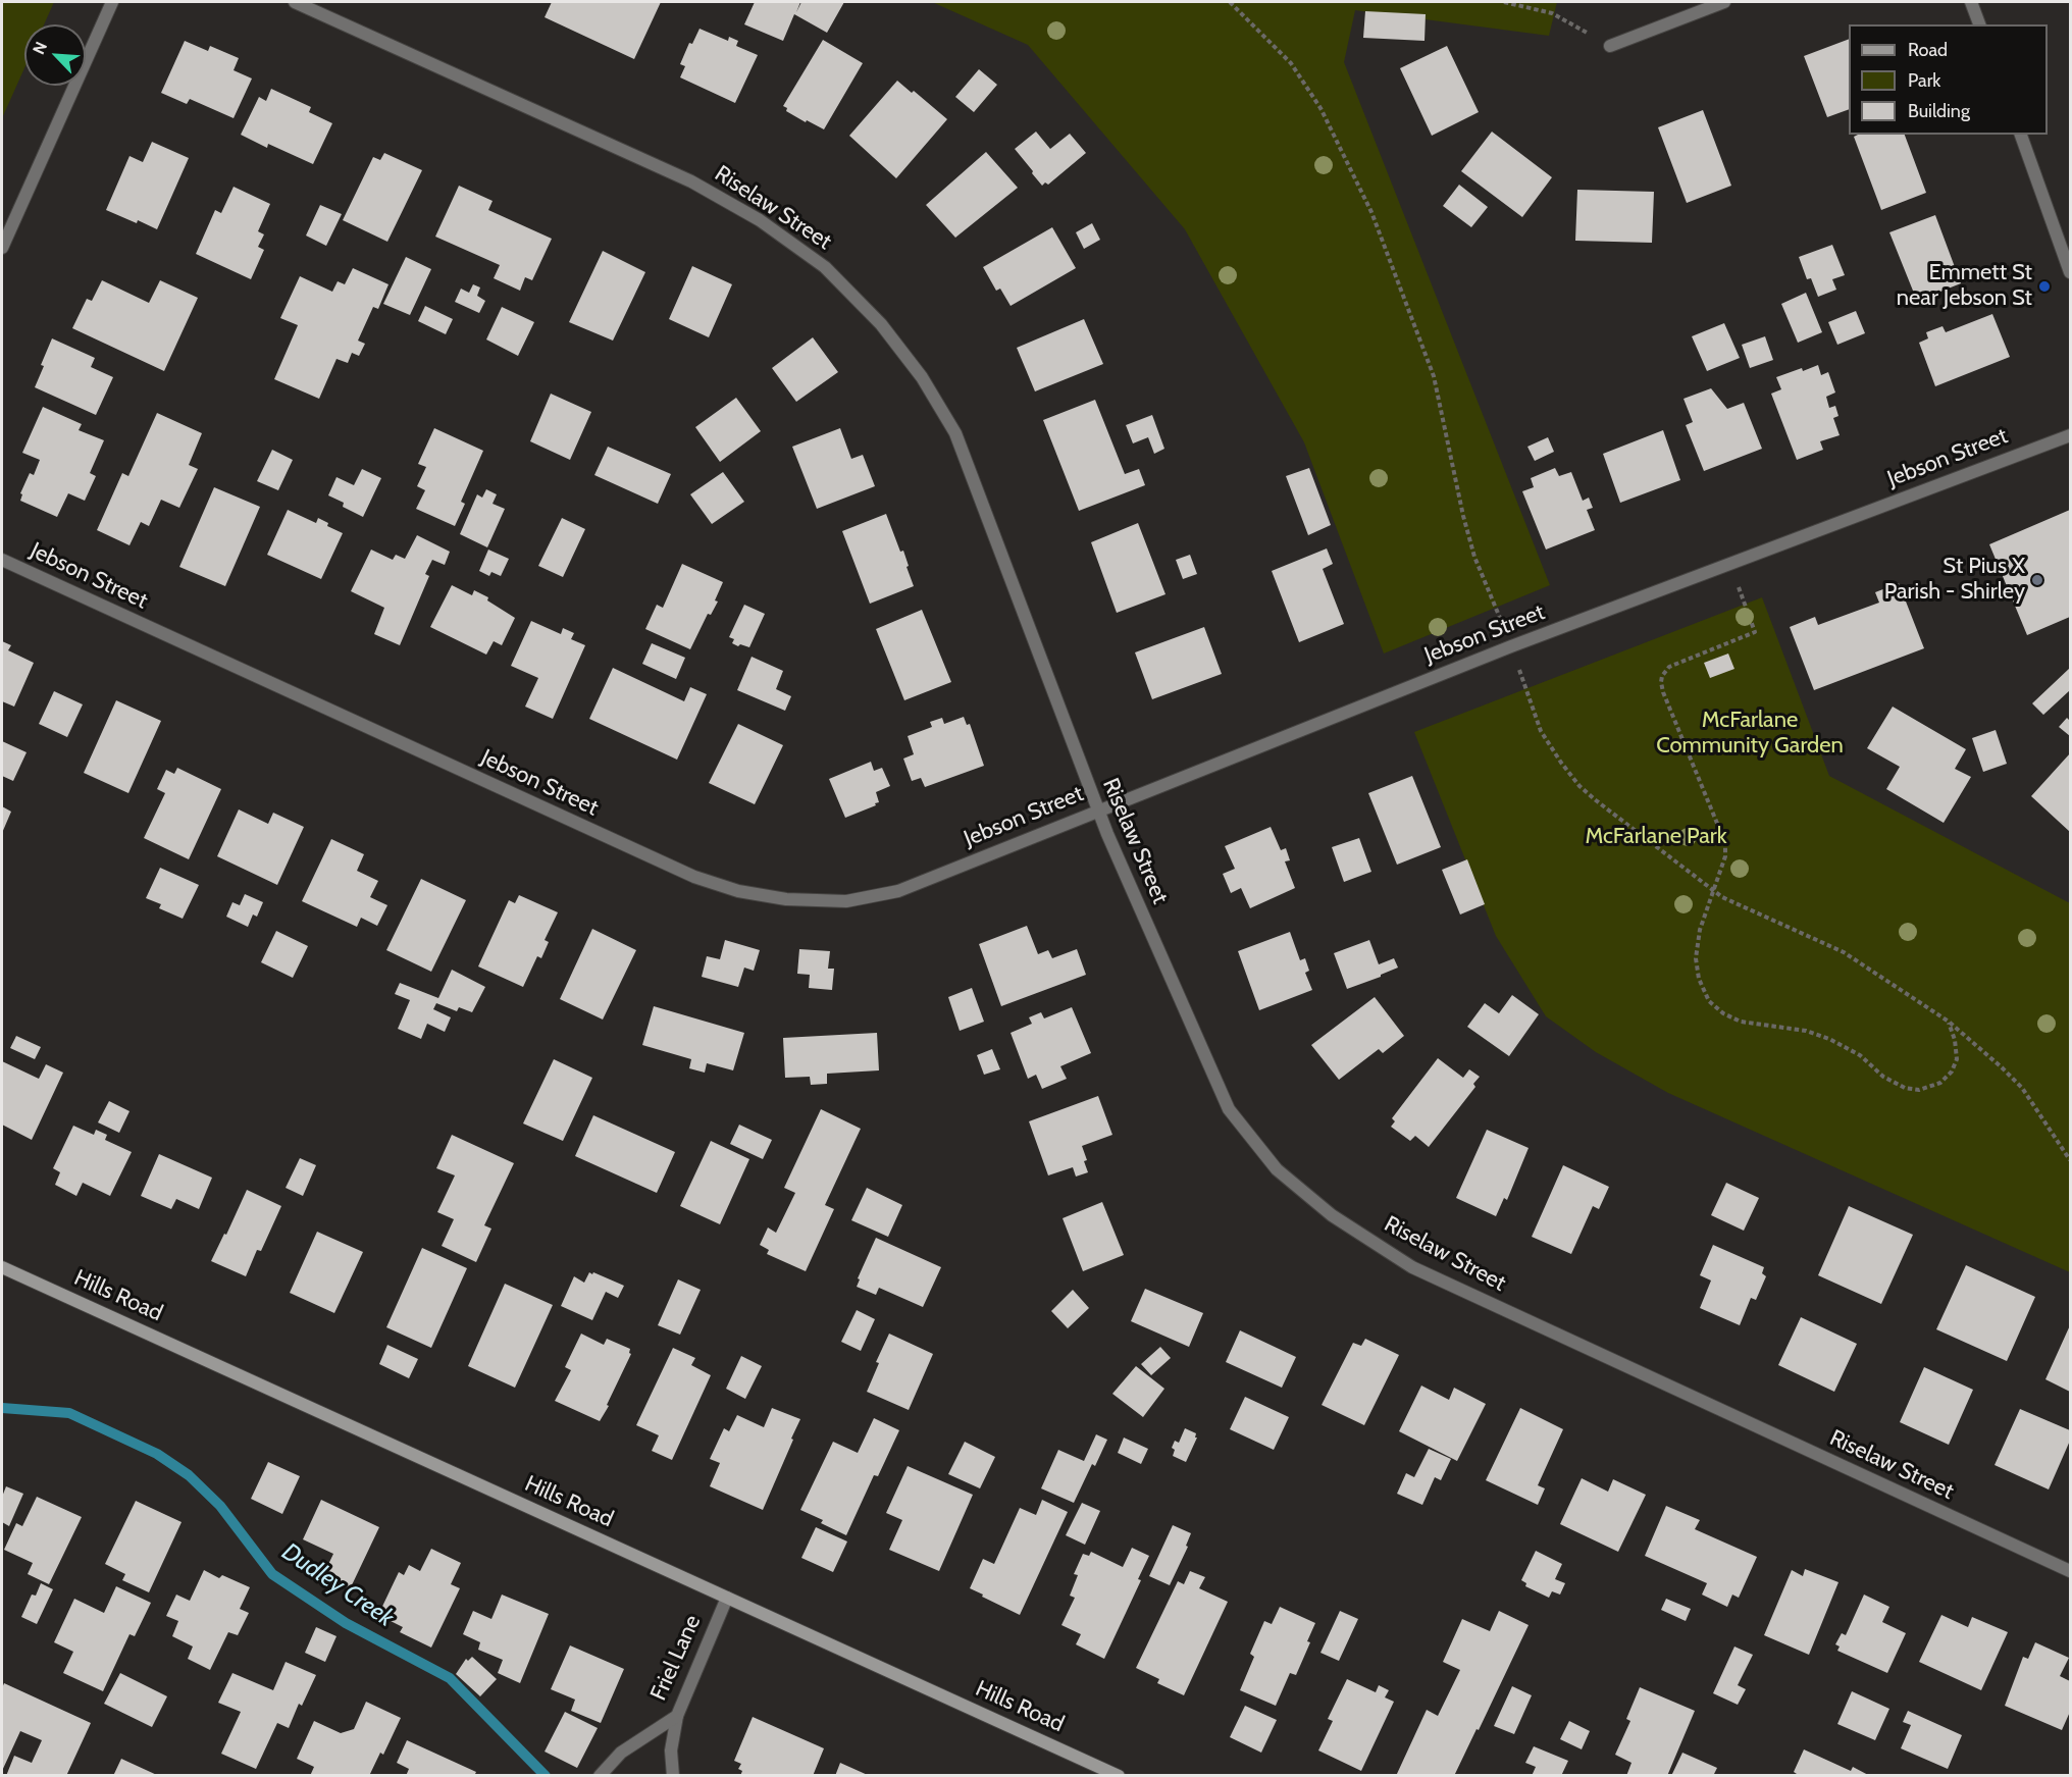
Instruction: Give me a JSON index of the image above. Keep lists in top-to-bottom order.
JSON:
{
  "streets": {
    "main road": ["Hills Road"],
    "street": ["Riselaw Street", "Jebson Street", "Friel Lane"]
  },
  "crossings": [
    ["Riselaw Street", "Jebson Street"],
    ["Hills Road", "Friel Lane"]
  ],
  "water": ["Dudley Creek"],
  "parks": ["McFarlane Community Garden", "McFarlane Park"],
  "places": ["Emmett St near Jebson St", "St Pius X Parish - Shirley"],
  "legend": ["Road", "Park", "Building"],
  "north": "top left"
}
